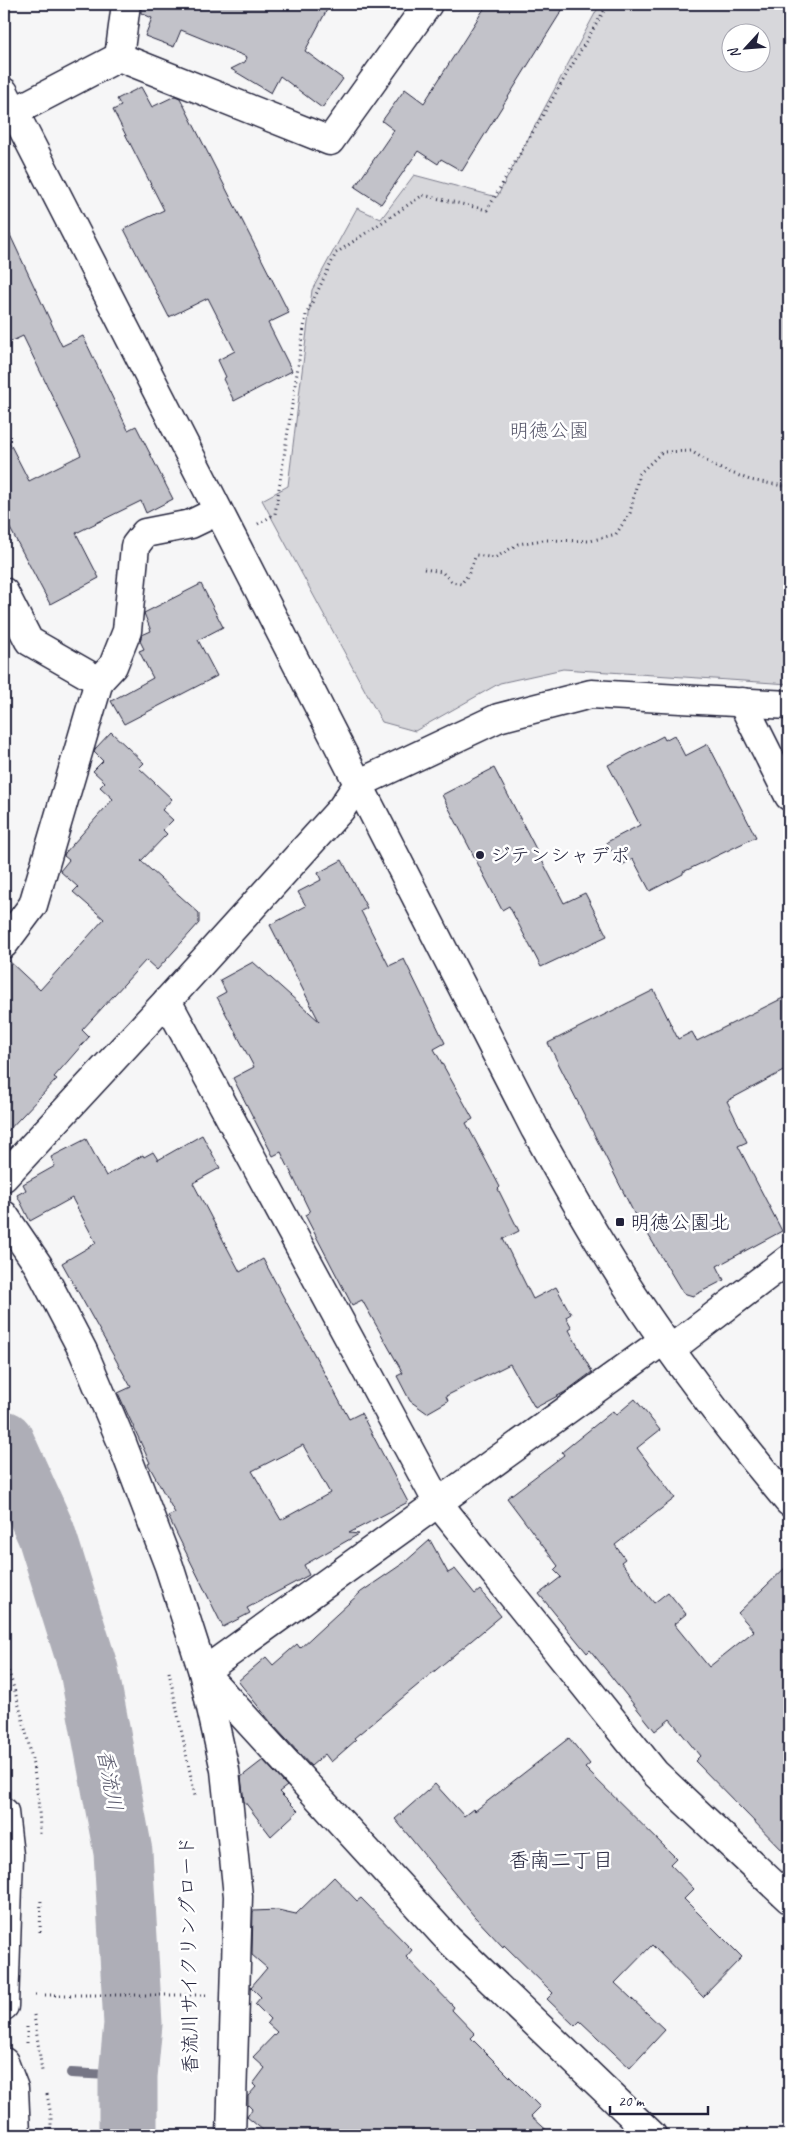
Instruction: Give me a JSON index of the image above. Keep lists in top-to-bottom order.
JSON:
{
  "streets": {
    "path": ["香流川サイクリングロード"]
  },
  "districts": ["香南二丁目"],
  "water": ["香流川"],
  "parks": ["明徳公園"],
  "places": {
    "other": ["ジテンシャデポ"],
    "transit": ["明徳公園北"]
  },
  "scale_bar": "20 m",
  "north": "bottom left"
}
